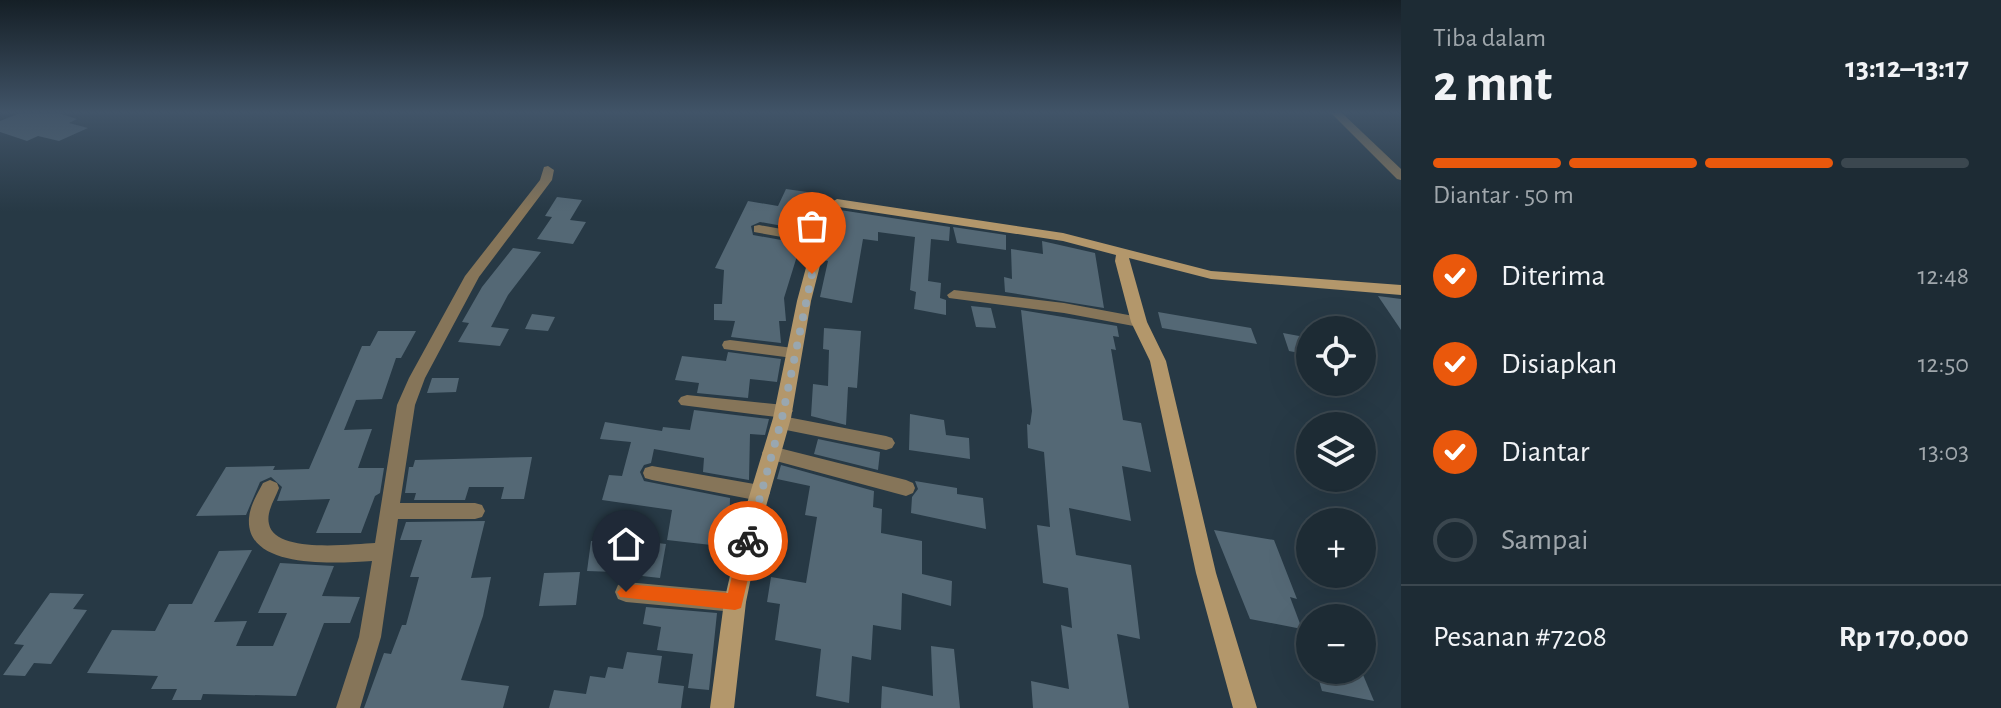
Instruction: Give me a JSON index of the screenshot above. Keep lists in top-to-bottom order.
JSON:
{
  "page": {
    "heading": ["2 mnt", "Tiba dalam", "13:12–13:17"],
    "panel": ["Pesanan #7208", "Rp 170,000"],
    "bar": "Diantar · 50 m",
    "list": [
      ["Diterima", "12:48"],
      ["Disiapkan", "12:50"],
      ["Diantar", "13:03"],
      "Sampai"
    ],
    "map_buttons": ["+", "−"]
  }
}
